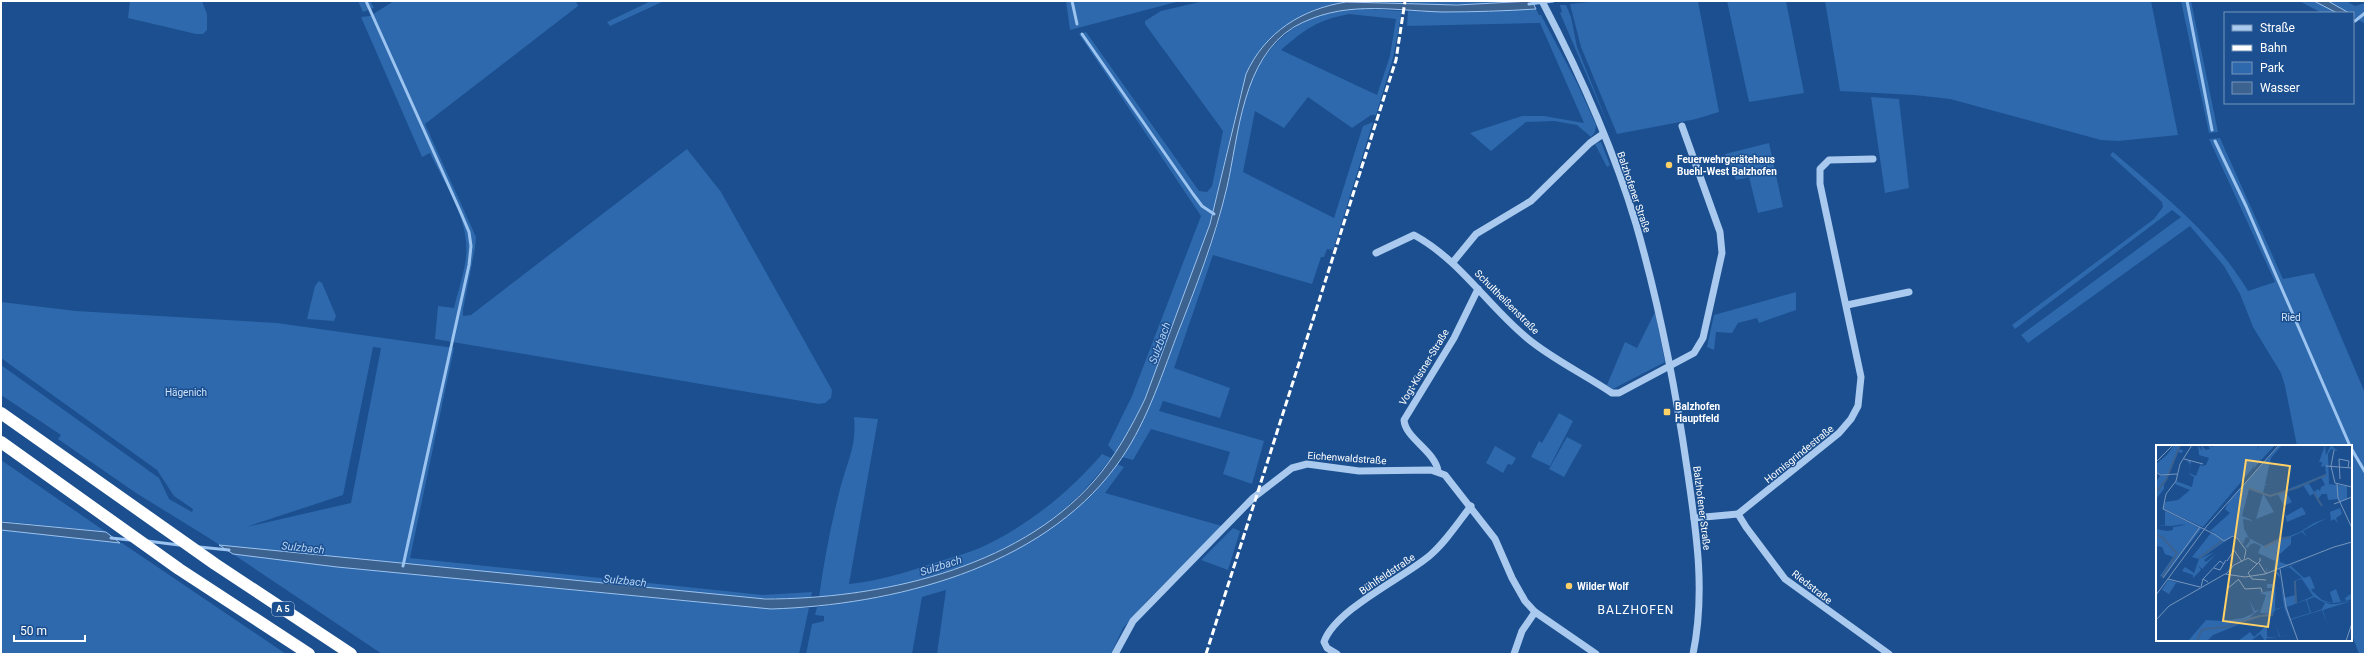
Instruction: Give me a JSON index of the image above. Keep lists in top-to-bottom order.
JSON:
{
  "streets": {
    "highway": ["A 5"],
    "street": [
      "Balzhofener Straße",
      "Schultheißenstraße",
      "Vogt-Kistner-Straße",
      "Hornisgrindestraße",
      "Eichenwaldstraße",
      "Bühlfeldstraße",
      "Riedstraße"
    ]
  },
  "crossings": [
    ["Balzhofener Straße", "Schultheißenstraße"],
    ["Schultheißenstraße", "Vogt-Kistner-Straße"],
    ["Vogt-Kistner-Straße", "Eichenwaldstraße"],
    ["Hornisgrindestraße", "Riedstraße"]
  ],
  "districts": ["BALZHOFEN"],
  "water": ["Sulzbach"],
  "parks": ["Ried", "Hägenich"],
  "places": {
    "other": ["Feuerwehrgerätehaus Buehl-West Balzhofen", "Wilder Wolf"],
    "transit": ["Balzhofen Hauptfeld"]
  },
  "legend": [
    "Straße",
    "Bahn",
    "Park",
    "Wasser"
  ],
  "scale_bar": "50 m"
}
